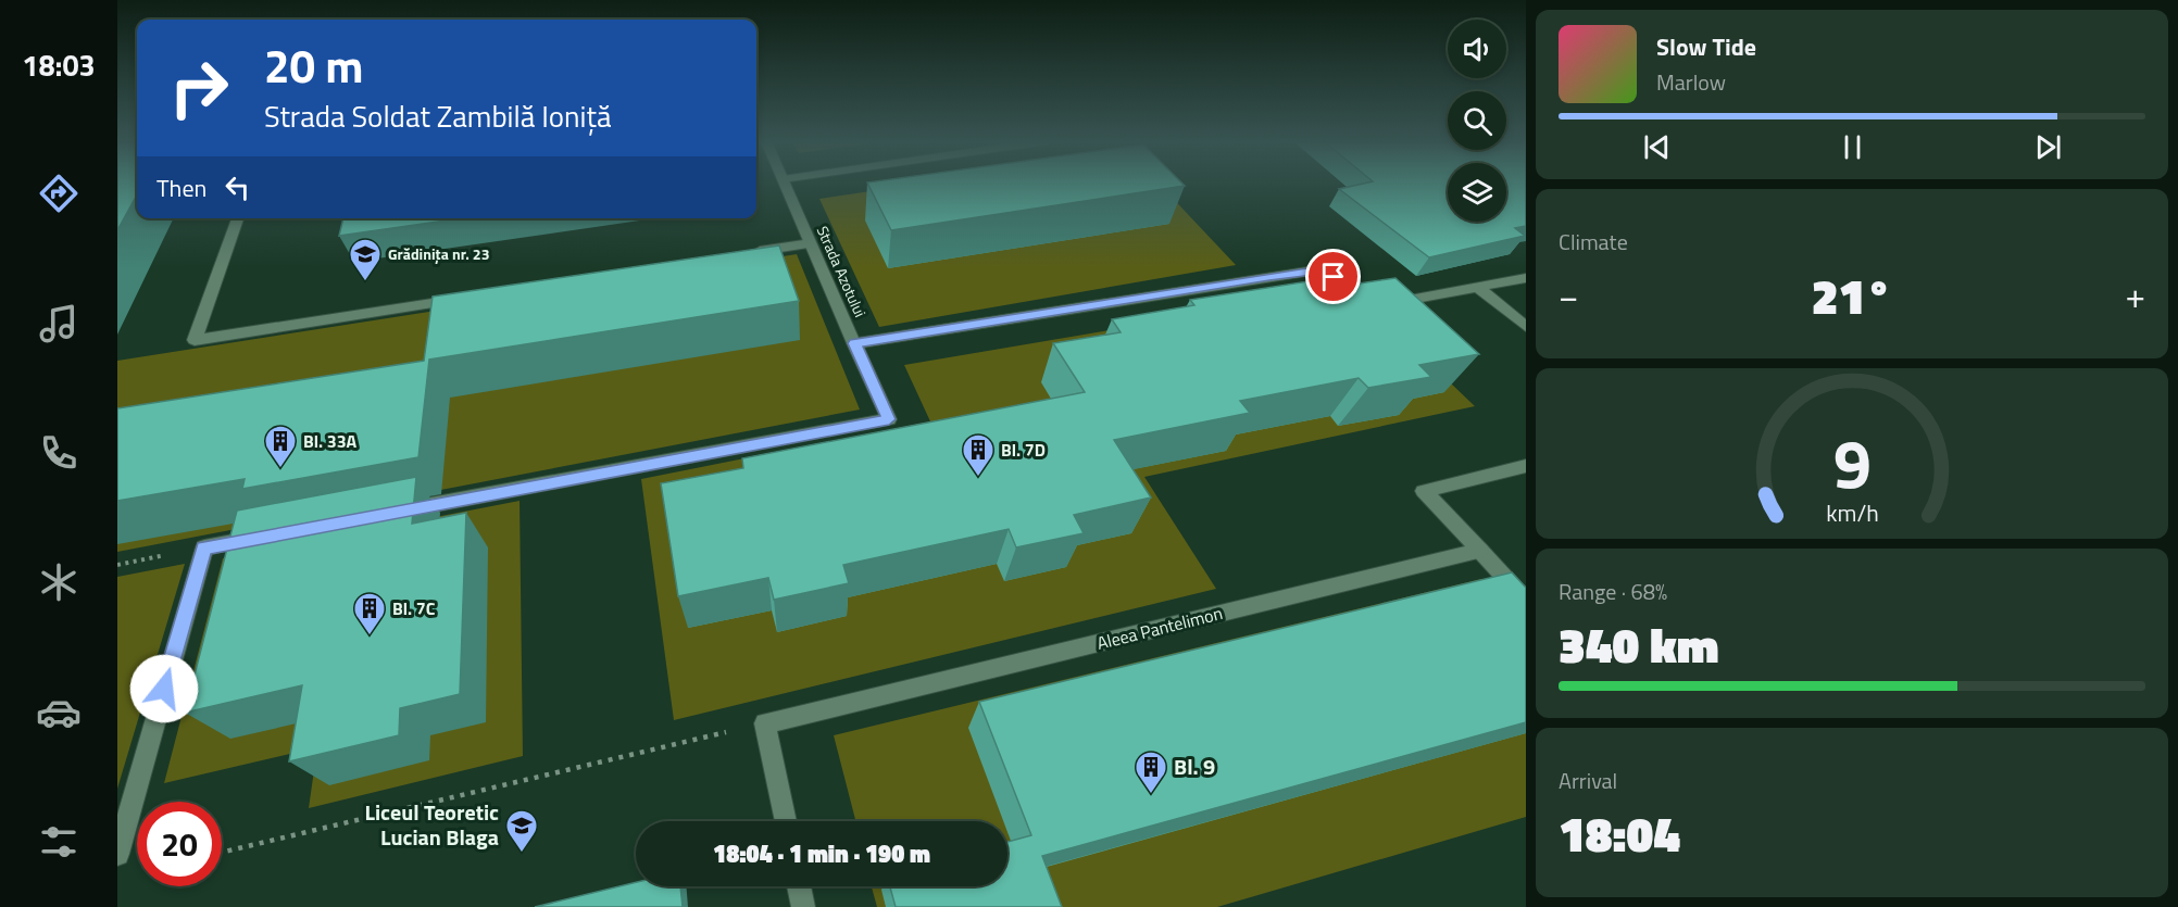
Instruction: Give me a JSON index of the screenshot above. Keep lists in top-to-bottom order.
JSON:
{
  "streets": {
    "street": ["Strada Azotului", "Aleea Pantelimon"]
  },
  "places": {
    "school or university": ["Grădinița nr. 23", "Liceul Teoretic Lucian Blaga"],
    "building": [
      "Bl. 33A",
      "Bl. 7D",
      "Bl. 7C",
      "Bl. 9"
    ]
  },
  "page": {
    "tabs": "18:03",
    "turn": ["20 m", "Strada Soldat Zambilă Ioniță"],
    "song": ["Slow Tide", "Marlow"],
    "then": "Then",
    "tile": [
      "Climate",
      ["Range · 68%", "340 km"],
      ["Arrival", "18:04"]
    ],
    "heat": ["−", "21°", "+"],
    "limit": "20",
    "trip": "18:04 · 1 min · 190 m",
    "gauge": ["9", "km/h"]
  }
}
